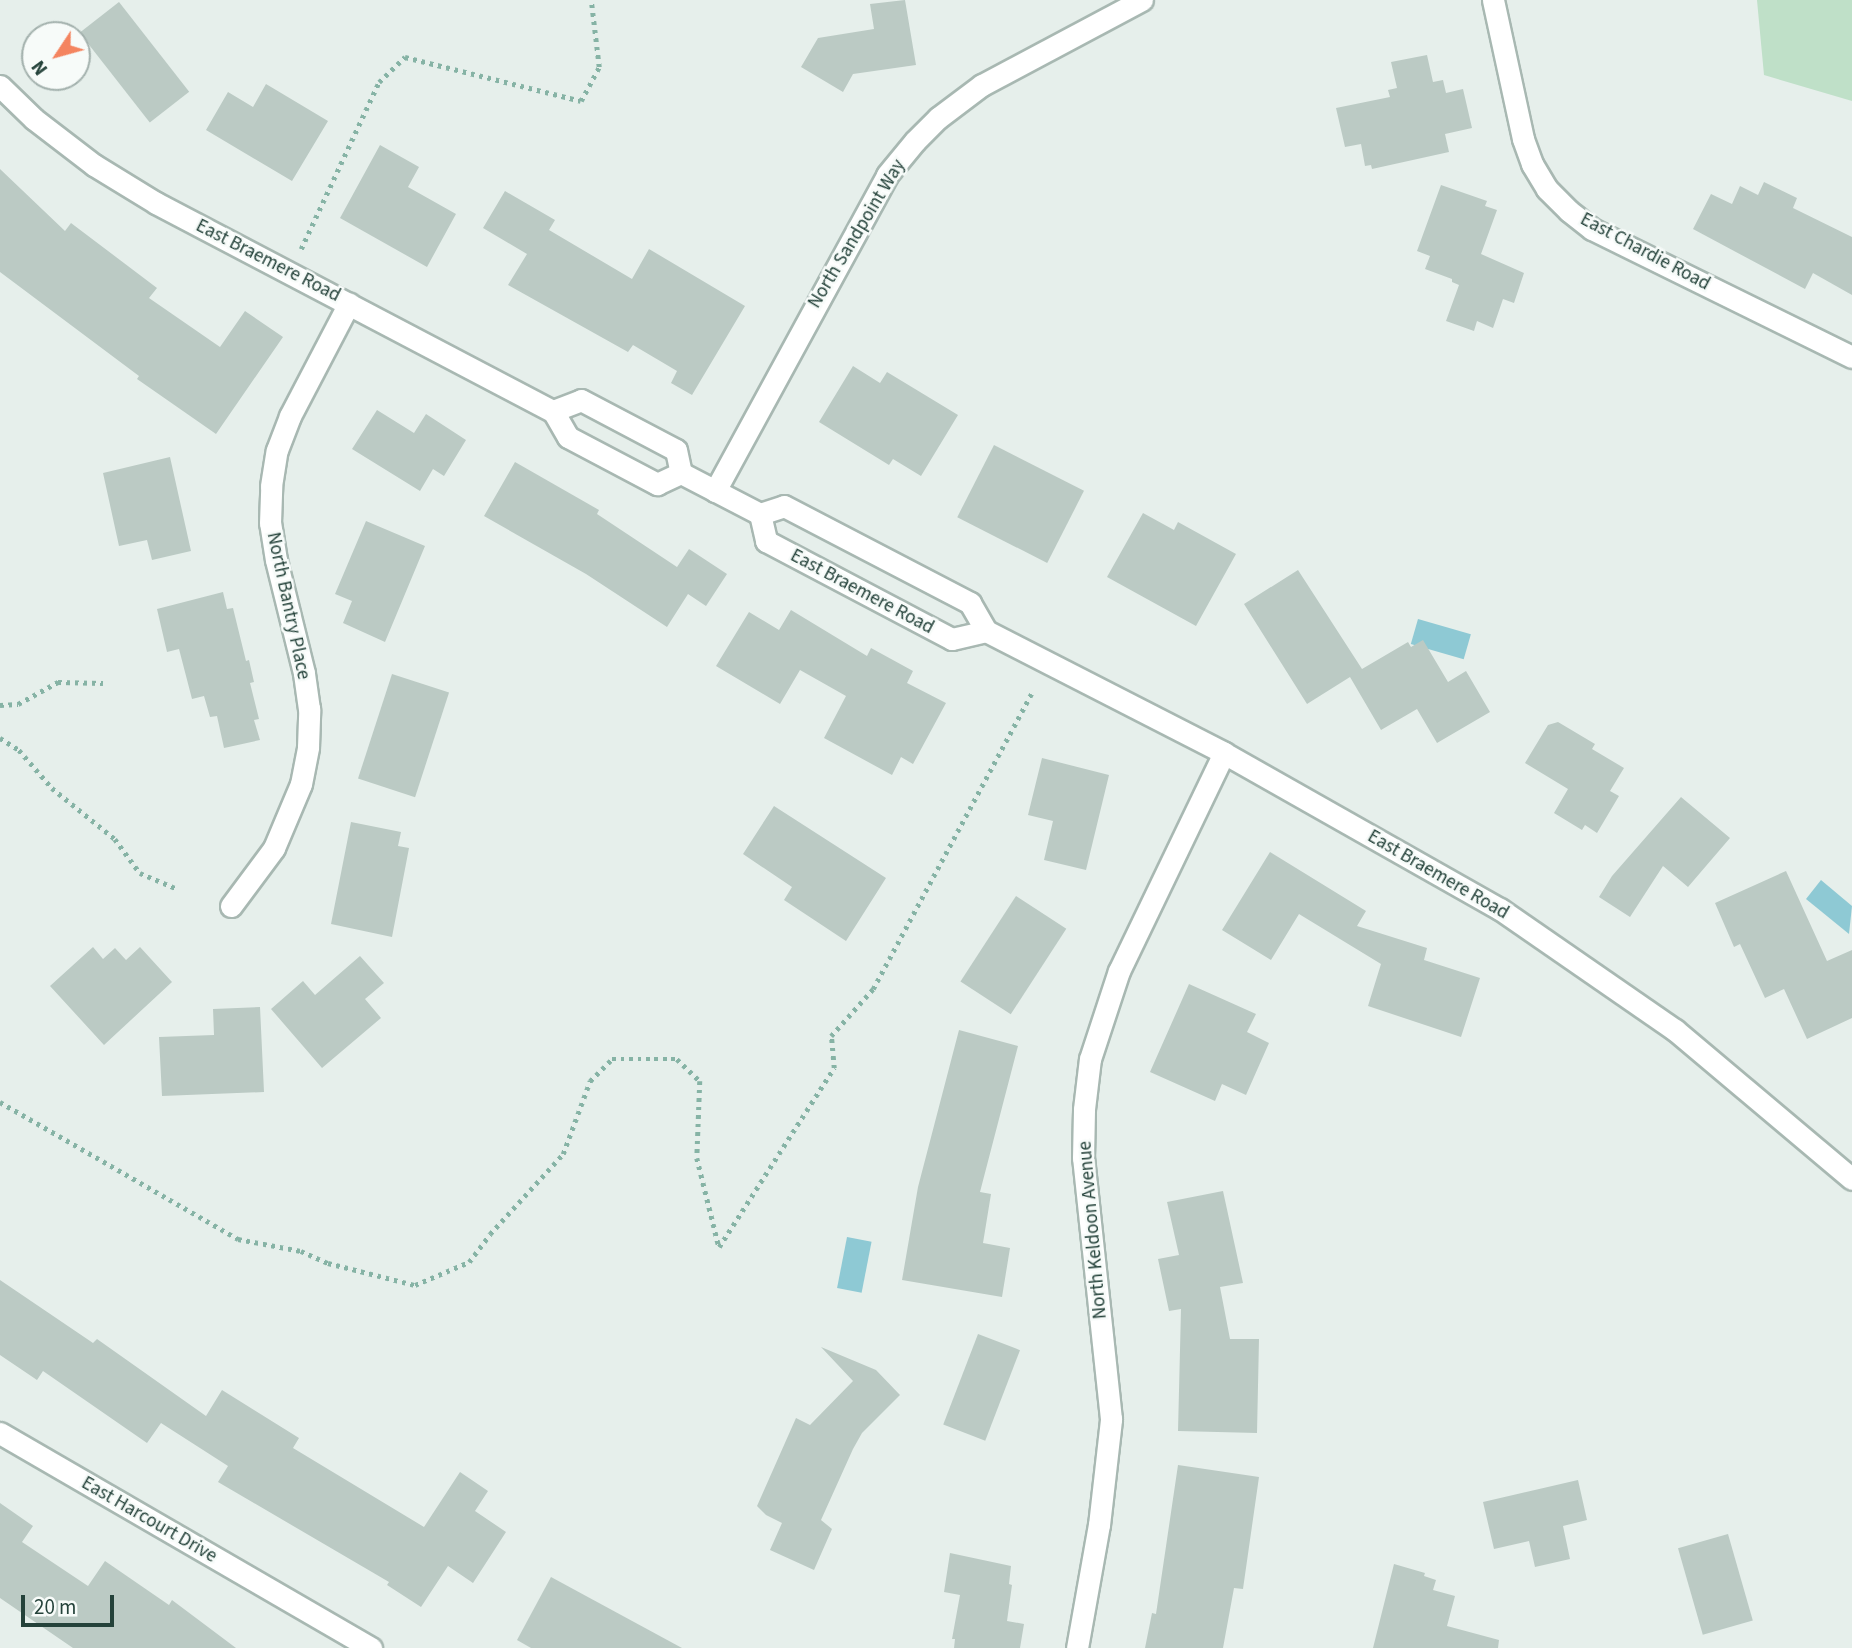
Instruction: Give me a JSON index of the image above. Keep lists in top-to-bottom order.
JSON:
{
  "streets": {
    "street": [
      "North Sandpoint Way",
      "East Chardie Road",
      "East Braemere Road",
      "North Bantry Place",
      "North Keldoon Avenue",
      "East Harcourt Drive"
    ]
  },
  "crossings": [
    ["East Braemere Road", "North Bantry Place"],
    ["East Braemere Road", "North Keldoon Avenue"]
  ],
  "scale_bar": "20 m",
  "north": "bottom left"
}
